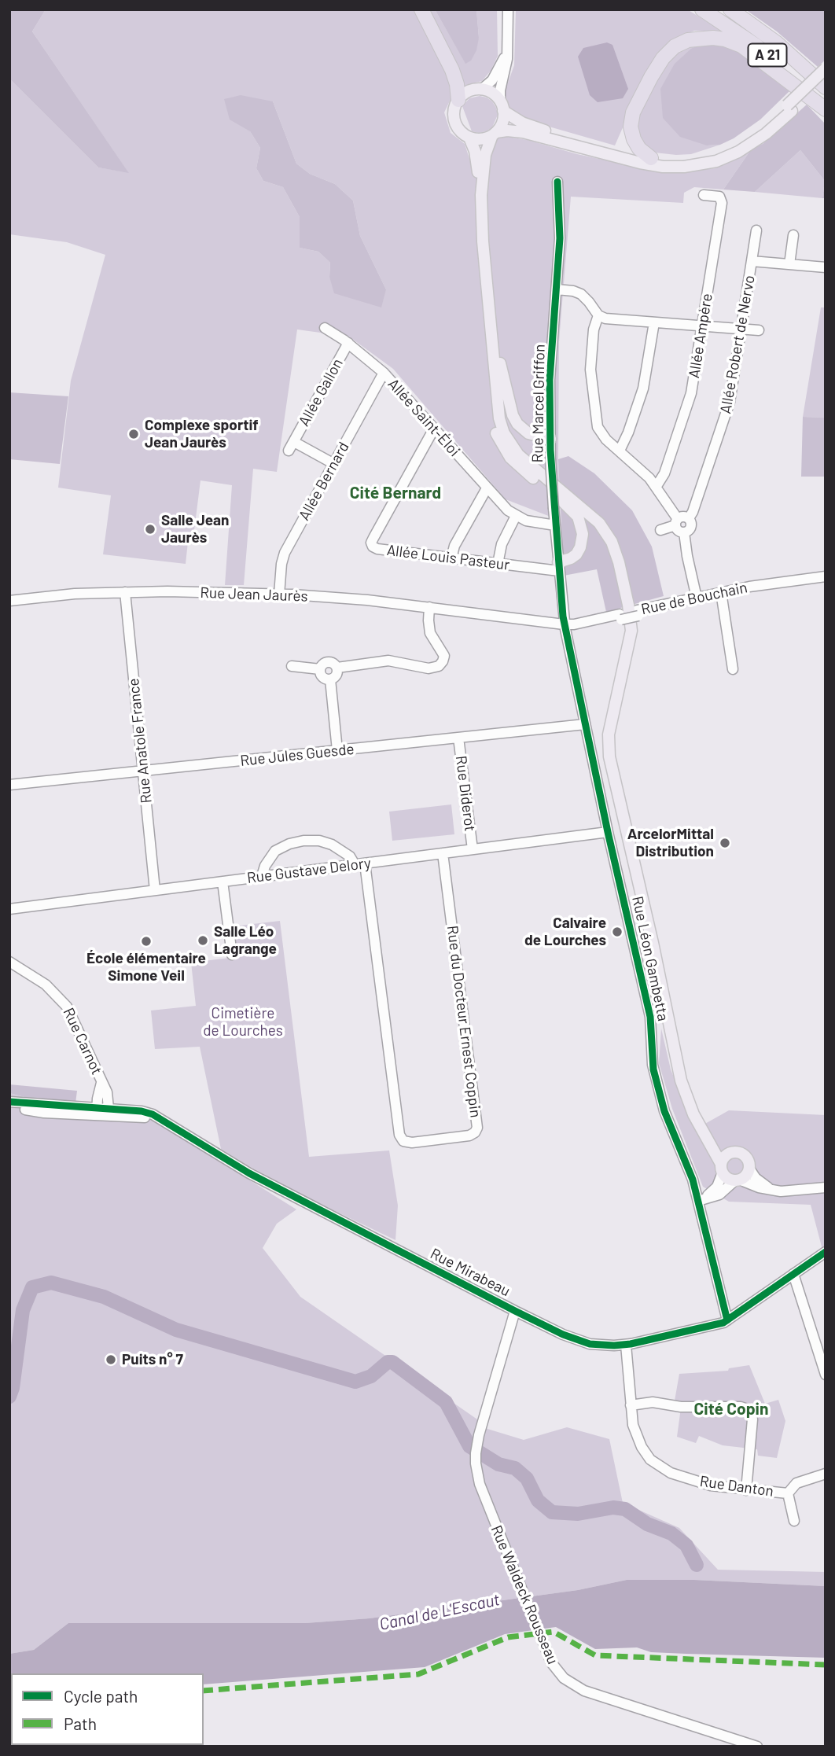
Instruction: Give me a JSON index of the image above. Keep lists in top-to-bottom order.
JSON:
{
  "streets": {
    "highway": ["A 21"],
    "street": [
      "Allée Ampère",
      "Allée Robert de Nervo",
      "Allée Gallon",
      "Rue Marcel Griffon",
      "Allée Saint-Éloi",
      "Allée Bernard",
      "Allée Louis Pasteur",
      "Rue Jean Jaurès",
      "Rue de Bouchain",
      "Rue Anatole France",
      "Rue Jules Guesde",
      "Rue Diderot",
      "Rue Gustave Delory",
      "Rue Léon Gambetta",
      "Rue du Docteur Ernest Coppin",
      "Rue Carnot",
      "Rue Mirabeau",
      "Rue Danton",
      "Rue Waldeck Rousseau"
    ]
  },
  "crossings": [
    ["Allée Gallon", "Allée Saint-Éloi"],
    ["Allée Gallon", "Allée Bernard"],
    ["Rue Marcel Griffon", "Allée Saint-Éloi"],
    ["Rue Marcel Griffon", "Allée Louis Pasteur"],
    ["Rue Marcel Griffon", "Rue Jean Jaurès"],
    ["Rue Marcel Griffon", "Rue de Bouchain"],
    ["Rue Marcel Griffon", "Rue Léon Gambetta"],
    ["Allée Saint-Éloi", "Allée Bernard"],
    ["Allée Saint-Éloi", "Allée Louis Pasteur"],
    ["Allée Bernard", "Rue Jean Jaurès"],
    ["Rue Jean Jaurès", "Rue de Bouchain"],
    ["Rue Jean Jaurès", "Rue Anatole France"],
    ["Rue Jean Jaurès", "Rue Léon Gambetta"],
    ["Rue de Bouchain", "Rue Léon Gambetta"],
    ["Rue Anatole France", "Rue Jules Guesde"],
    ["Rue Anatole France", "Rue Gustave Delory"],
    ["Rue Jules Guesde", "Rue Diderot"],
    ["Rue Jules Guesde", "Rue Léon Gambetta"],
    ["Rue Diderot", "Rue Gustave Delory"],
    ["Rue Gustave Delory", "Rue Léon Gambetta"],
    ["Rue Gustave Delory", "Rue du Docteur Ernest Coppin"],
    ["Rue Léon Gambetta", "Rue Mirabeau"],
    ["Rue Carnot", "Rue Mirabeau"],
    ["Rue Mirabeau", "Rue Danton"],
    ["Rue Mirabeau", "Rue Waldeck Rousseau"]
  ],
  "districts": ["Cité Bernard", "Cité Copin"],
  "water": ["Canal de L'Escaut"],
  "parks": ["Cimetière de Lourches"],
  "places": [
    "Complexe sportif Jean Jaurès",
    "Salle Jean Jaurès",
    "ArcelorMittal Distribution",
    "Calvaire de Lourches",
    "Salle Léo Lagrange",
    "École élémentaire Simone Veil",
    "Puits n° 7"
  ],
  "legend": ["Cycle path", "Path"]
}
